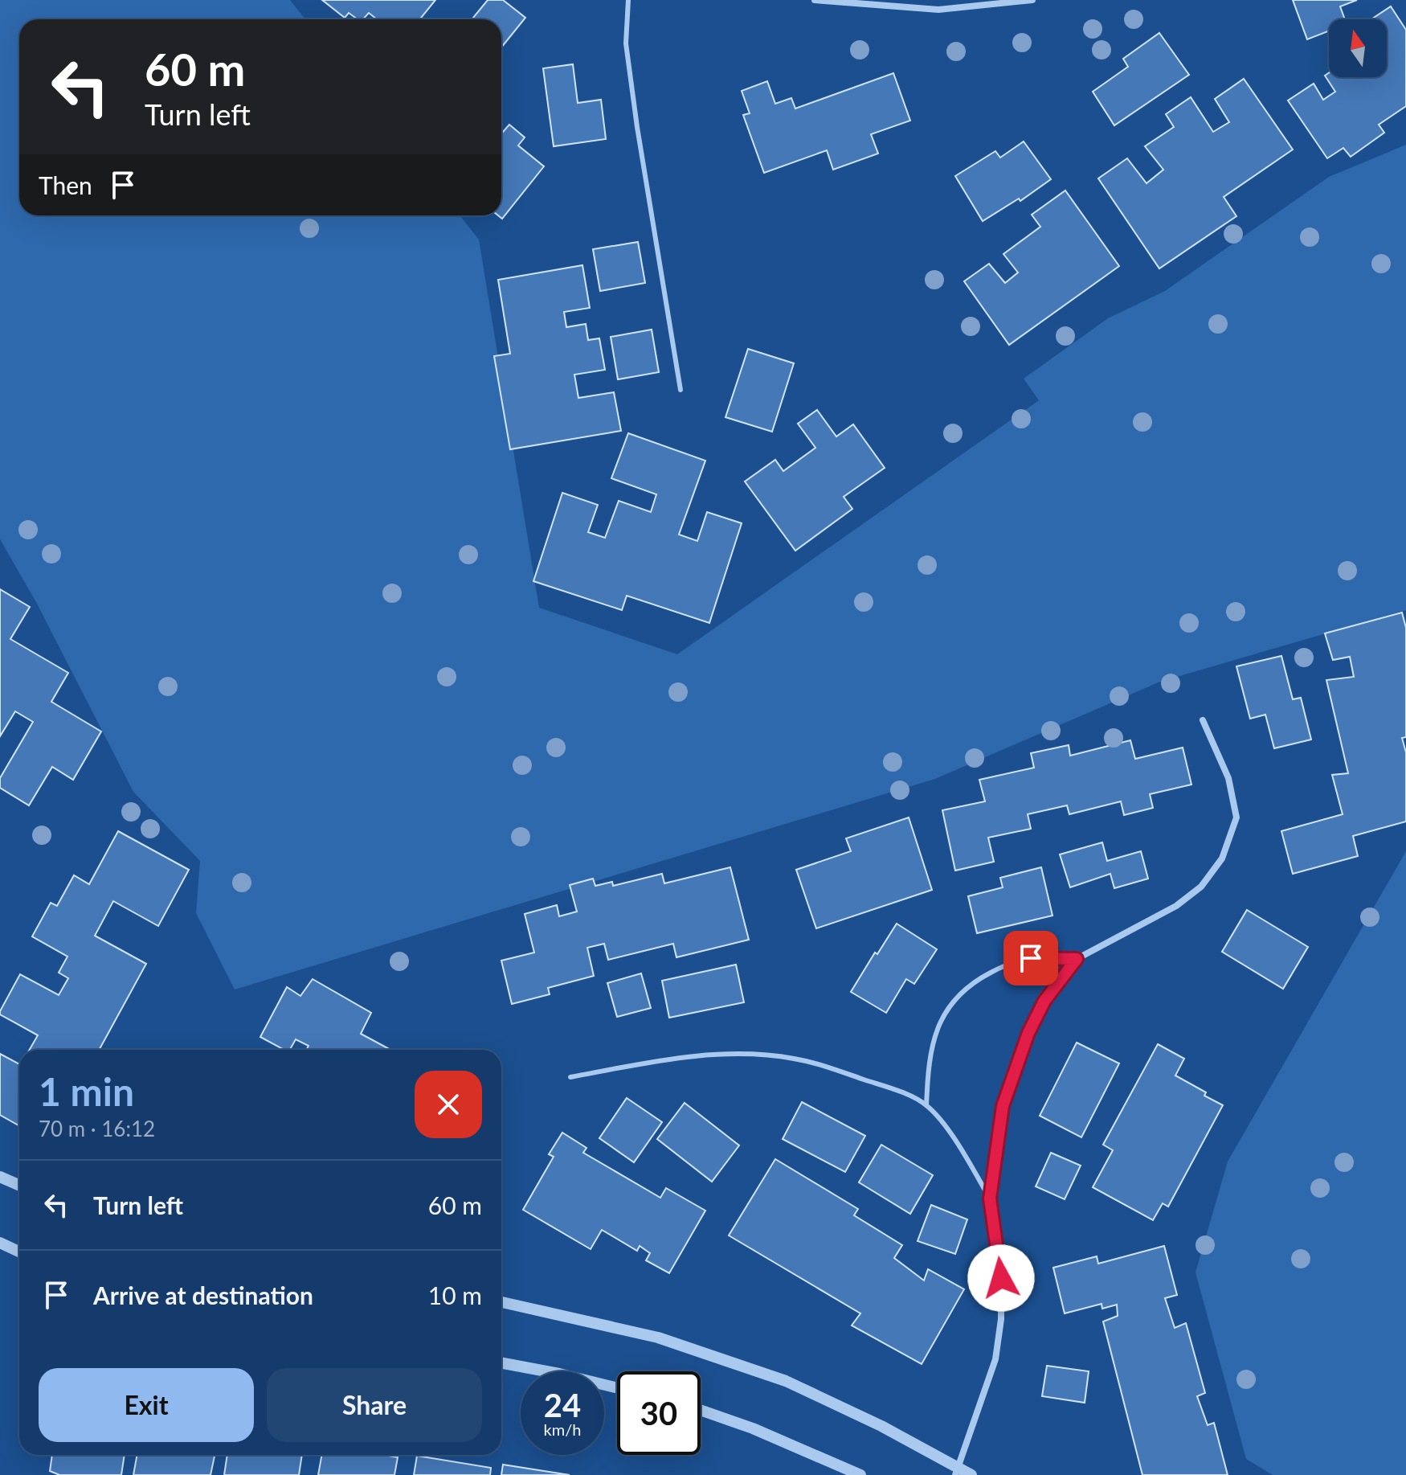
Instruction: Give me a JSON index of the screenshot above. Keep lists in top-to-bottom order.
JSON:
{
  "north": "top",
  "page": {
    "turn": ["60 m", "Turn left"],
    "then": "Then",
    "heading": ["1 min", "70 m · 16:12"],
    "list": [
      {
        "name": "Turn left",
        "value": "60 m"
      },
      {
        "name": "Arrive at destination",
        "value": "10 m"
      }
    ],
    "buttons": ["Exit", "Share"],
    "speed": "24 km/h",
    "limit": "30"
  }
}
